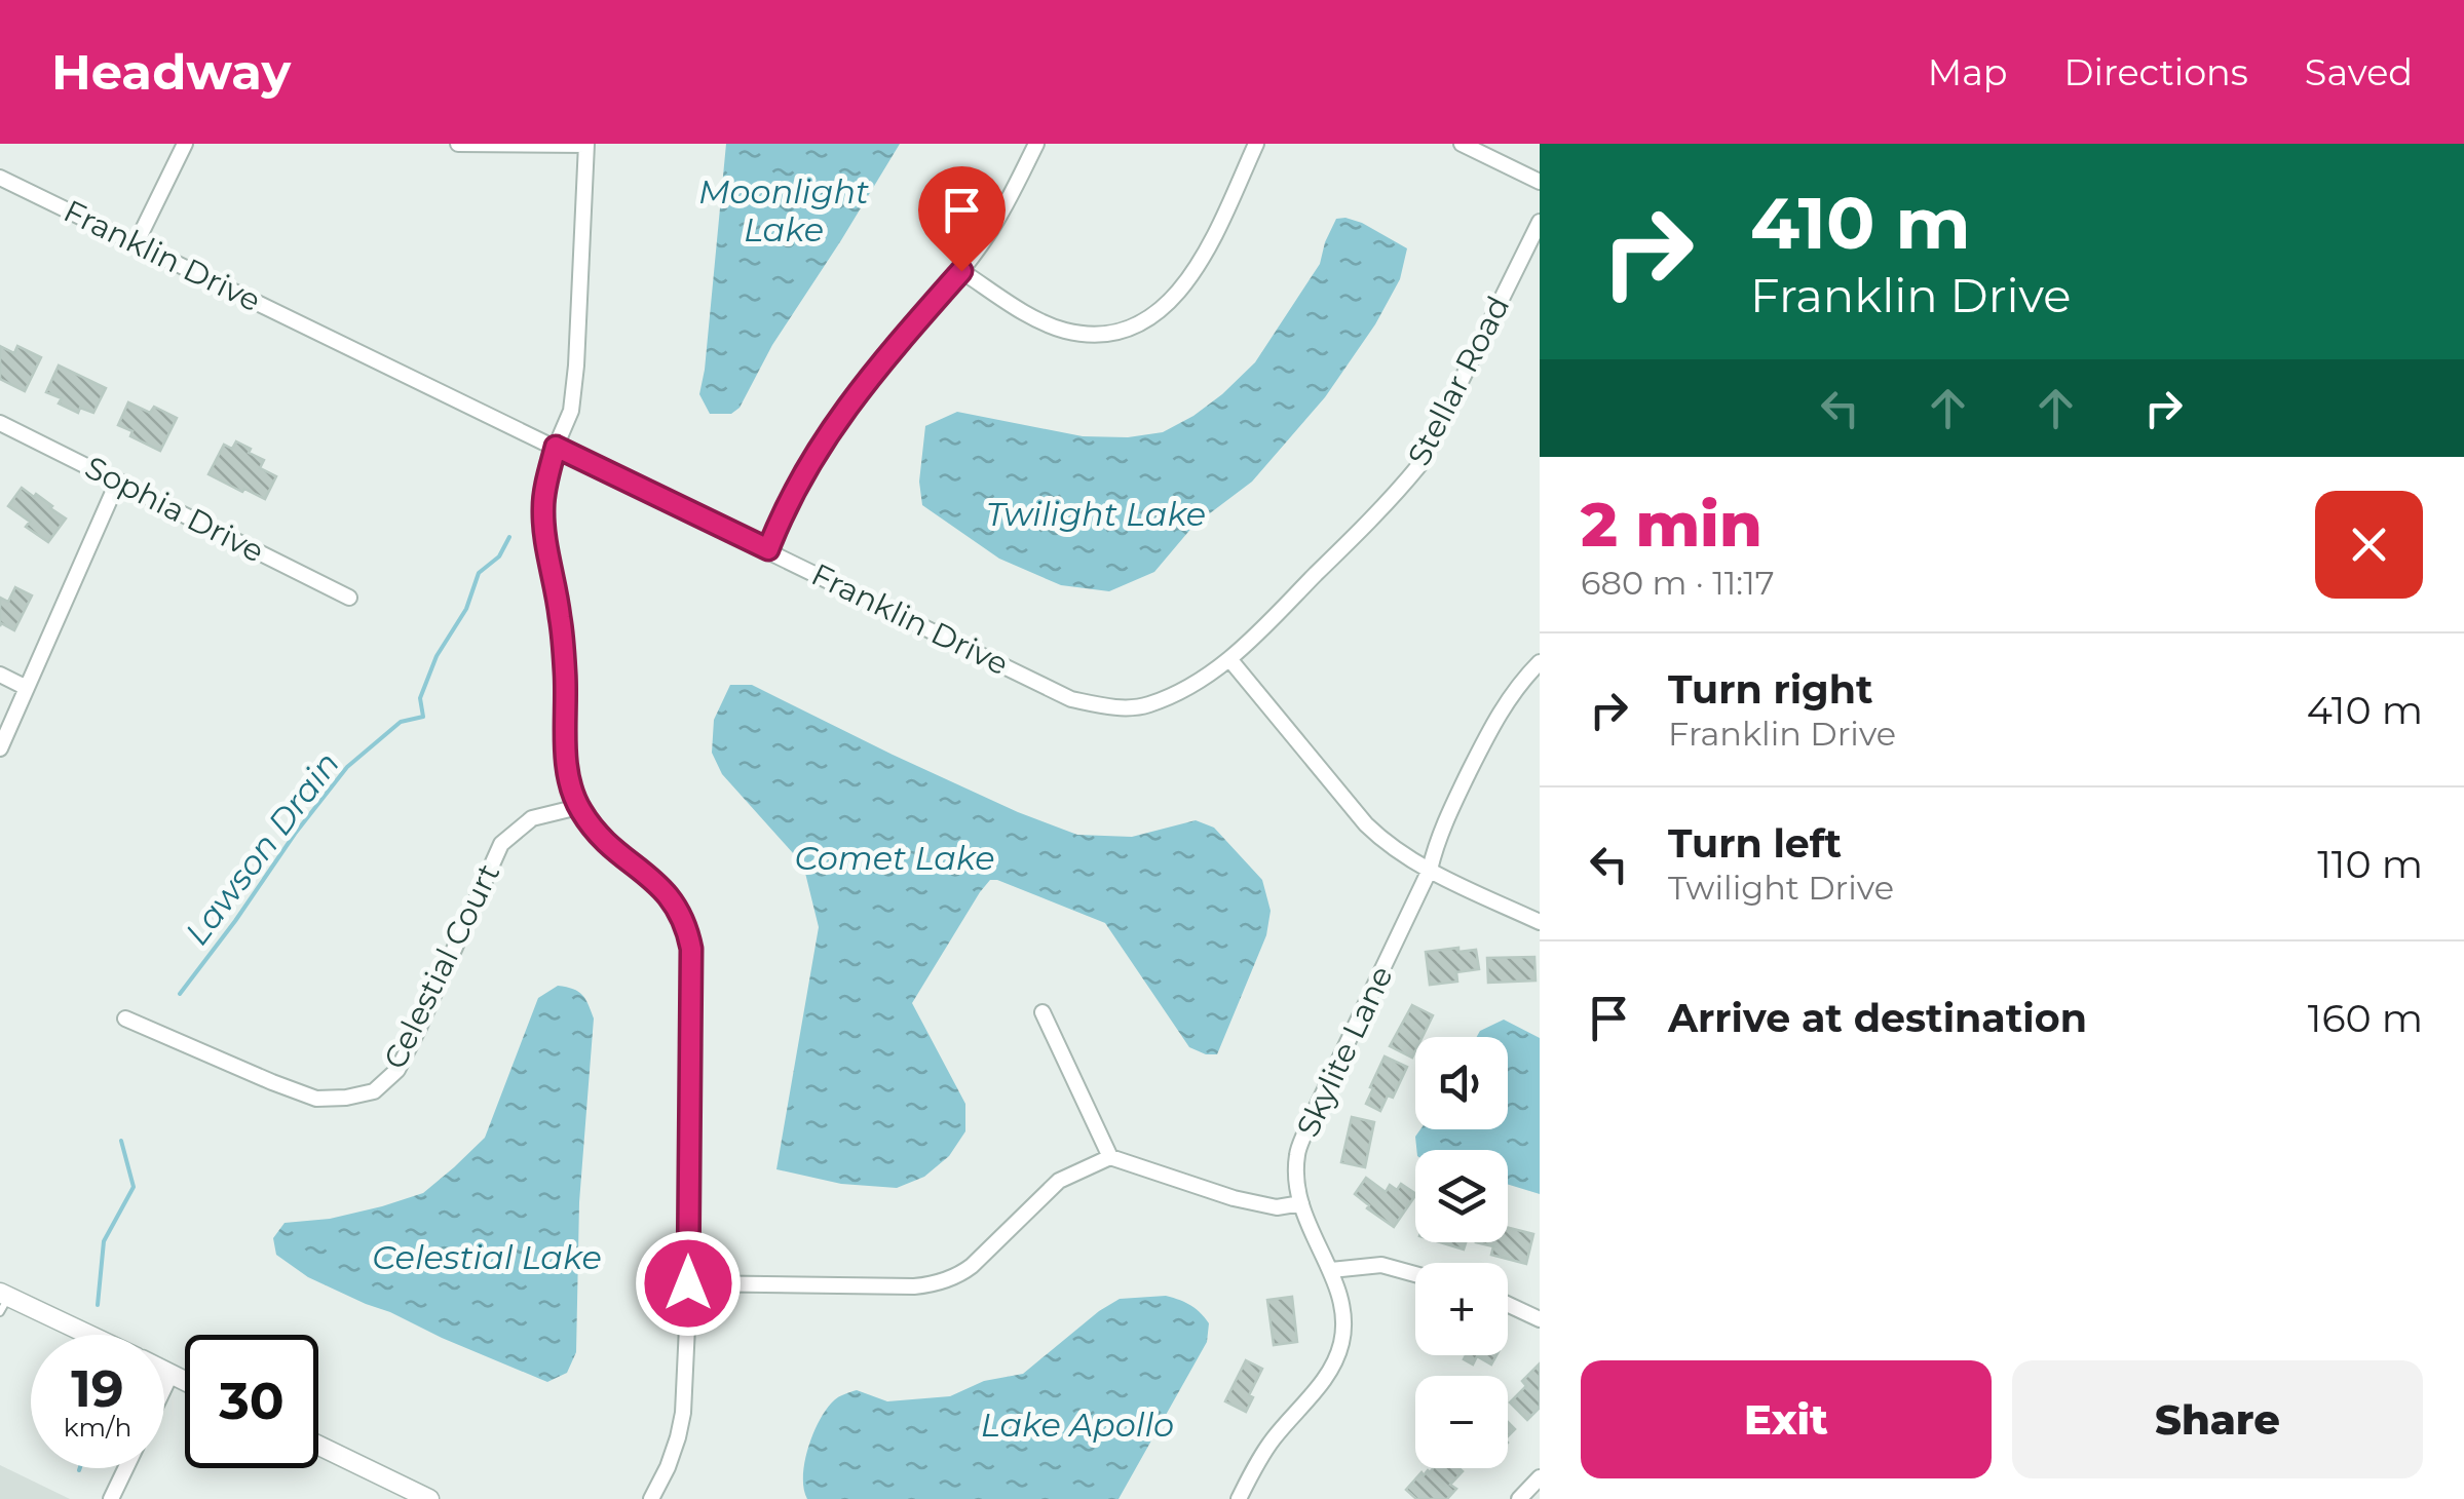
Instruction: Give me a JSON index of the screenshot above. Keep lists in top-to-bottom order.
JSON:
{
  "streets": {
    "street": [
      "Franklin Drive",
      "Stellar Road",
      "Sophia Drive",
      "Celestial Court",
      "Skylite Lane"
    ]
  },
  "crossings": [
    ["Franklin Drive", "Stellar Road"]
  ],
  "water": [
    "Moonlight Lake",
    "Twilight Lake",
    "Lawson Drain",
    "Comet Lake",
    "Celestial Lake",
    "Lake Apollo"
  ],
  "page": {
    "header": "Headway",
    "nav": ["Map", "Directions", "Saved"],
    "turn": ["410 m", "Franklin Drive"],
    "heading": ["2 min", "680 m · 11:17"],
    "list": [
      {
        "name": "Turn right",
        "note": "Franklin Drive",
        "value": "410 m"
      },
      {
        "name": "Turn left",
        "note": "Twilight Drive",
        "value": "110 m"
      },
      {
        "name": "Arrive at destination",
        "value": "160 m"
      }
    ],
    "map_buttons": ["+", "−"],
    "speed": "19 km/h",
    "limit": "30",
    "buttons": ["Exit", "Share"]
  }
}
